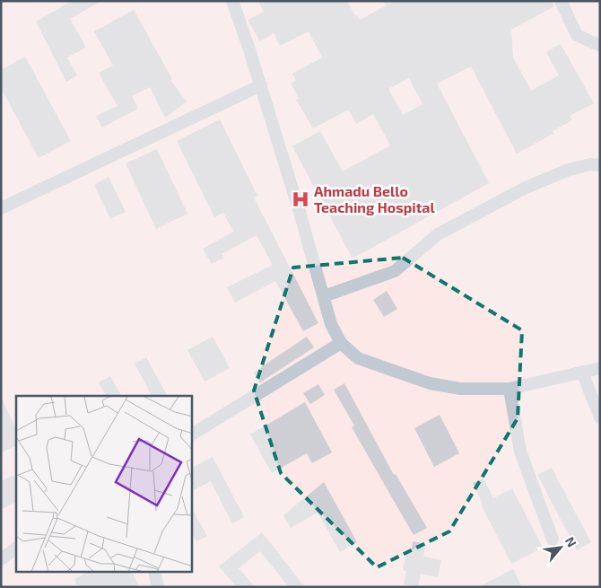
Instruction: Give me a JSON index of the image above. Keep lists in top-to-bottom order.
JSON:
{
  "places": {
    "hospital": ["Ahmadu Bello Teaching Hospital"]
  },
  "north": "top right"
}
